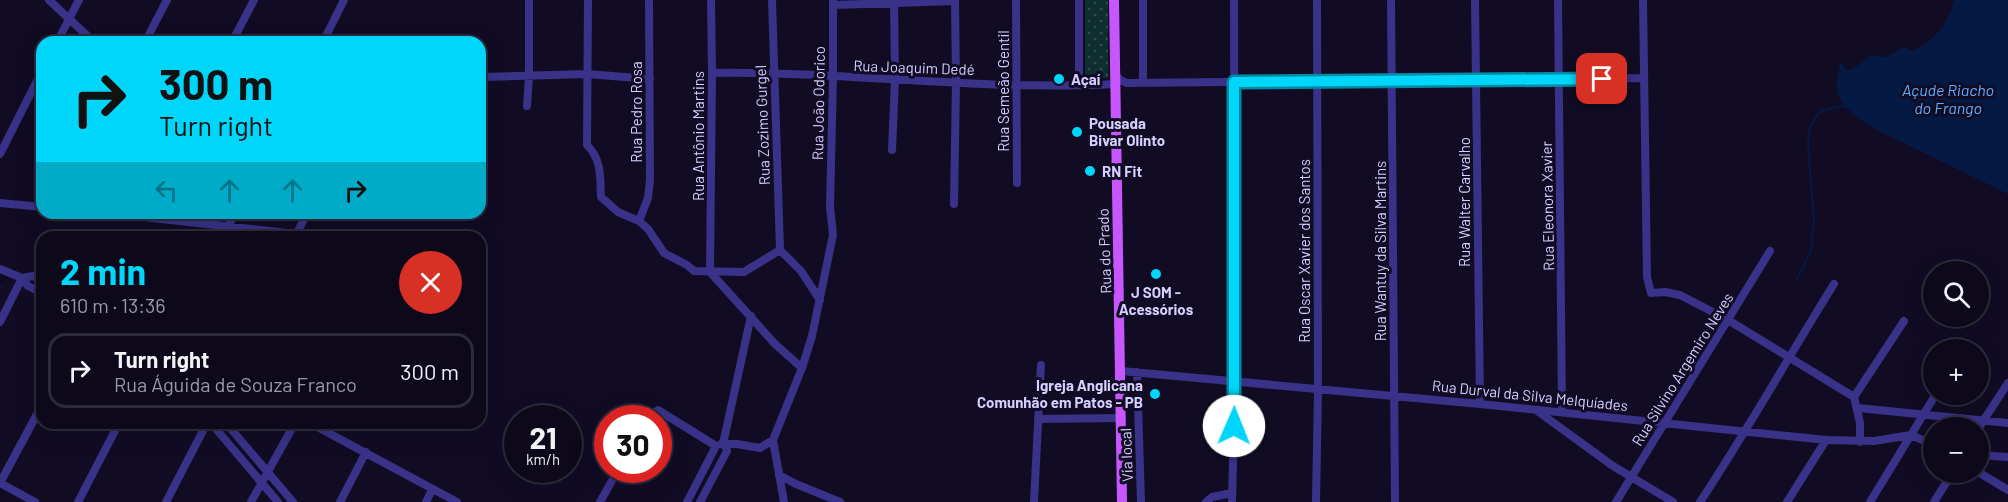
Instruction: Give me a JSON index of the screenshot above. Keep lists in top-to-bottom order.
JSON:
{
  "streets": {
    "main road": ["Rua do Prado"],
    "street": [
      "Rua Joaquim Dedé",
      "Rua Semeão Gentil",
      "Rua João Odorico",
      "Rua Pedro Rosa",
      "Rua Zozimo Gurgel",
      "Rua Antônio Martins",
      "Rua Walter Carvalho",
      "Rua Eleonora Xavier",
      "Rua Oscar Xavier dos Santos",
      "Rua Wantuy da Silva Martins",
      "Rua Silvino Argemiro Neves",
      "Rua Durval da Silva Melquíades",
      "Via local"
    ]
  },
  "crossings": [
    ["Rua Joaquim Dedé", "Rua Semeão Gentil"],
    ["Rua Joaquim Dedé", "Rua João Odorico"],
    ["Rua Joaquim Dedé", "Rua Zozimo Gurgel"],
    ["Rua Joaquim Dedé", "Rua Antônio Martins"],
    ["Rua Joaquim Dedé", "Rua do Prado"],
    ["Rua Walter Carvalho", "Rua Durval da Silva Melquíades"],
    ["Rua Eleonora Xavier", "Rua Durval da Silva Melquíades"],
    ["Rua do Prado", "Rua Durval da Silva Melquíades"],
    ["Rua Oscar Xavier dos Santos", "Rua Durval da Silva Melquíades"],
    ["Rua Wantuy da Silva Martins", "Rua Durval da Silva Melquíades"],
    ["Rua Silvino Argemiro Neves", "Rua Durval da Silva Melquíades"],
    ["Rua Durval da Silva Melquíades", "Via local"]
  ],
  "water": ["Açude Riacho do Frango"],
  "places": [
    "Açaí",
    "Pousada Bivar Olinto",
    "RN Fit",
    "J SOM - Acessórios",
    "Igreja Anglicana Comunhão em Patos - PB"
  ],
  "page": {
    "turn": ["300 m", "Turn right"],
    "heading": ["2 min", "610 m · 13:36"],
    "map_buttons": ["+", "−"],
    "list": [
      {
        "name": "Turn right",
        "note": "Rua Águida de Souza Franco",
        "value": "300 m"
      }
    ],
    "speed": "21 km/h",
    "limit": "30"
  }
}
